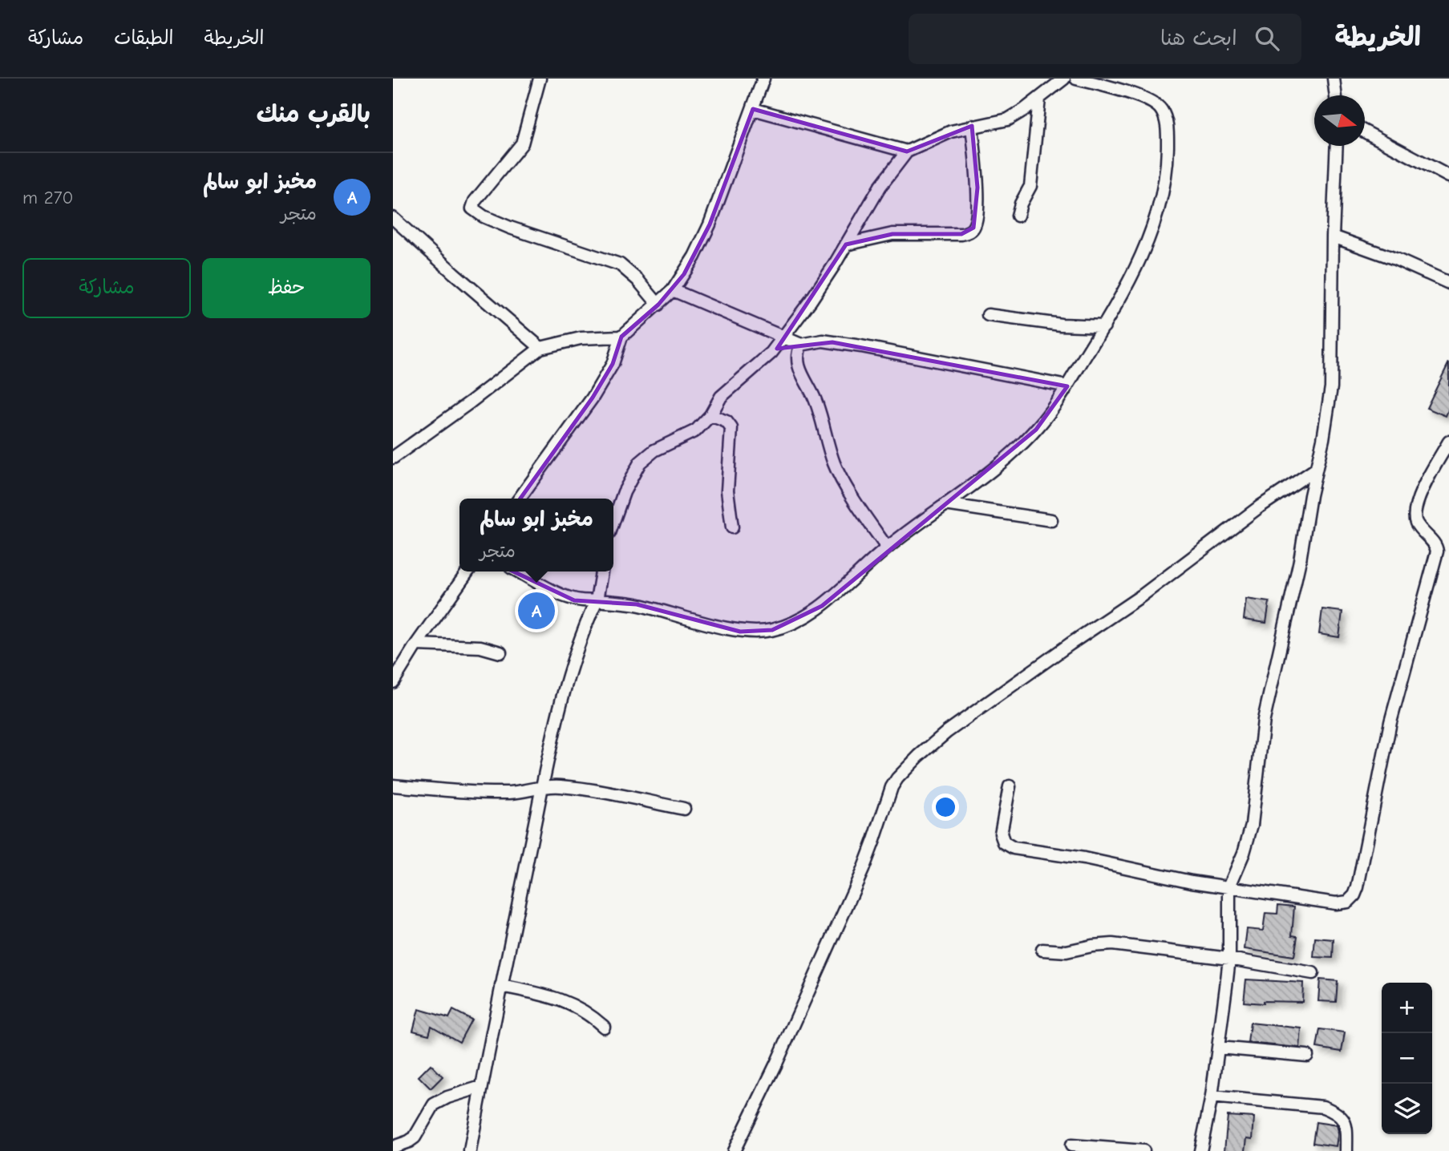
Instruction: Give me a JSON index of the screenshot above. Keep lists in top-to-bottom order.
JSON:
{
  "north": "right",
  "page": {
    "header": "الخريطة",
    "search": "ابحث هنا",
    "nav": ["الخريطة", "الطبقات", "مشاركة"],
    "heading": "بالقرب منك",
    "list": [
      {
        "mark": "A",
        "name": "مخبز ابو سالم",
        "note": "متجر",
        "value": "270 m"
      }
    ],
    "buttons": ["حفظ", "مشاركة"],
    "popup": ["مخبز ابو سالم", "متجر"],
    "pins": "A",
    "map_buttons": ["+", "−"]
  }
}
